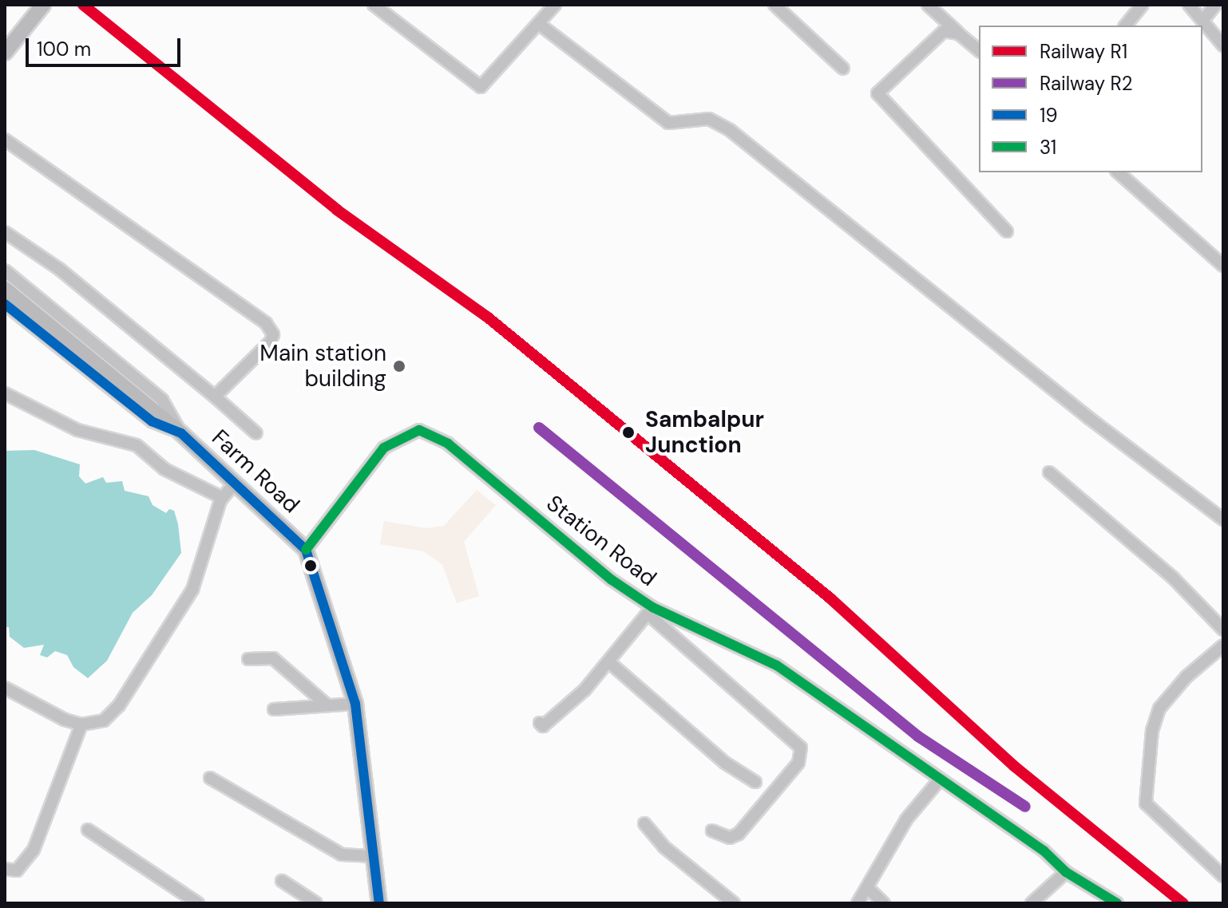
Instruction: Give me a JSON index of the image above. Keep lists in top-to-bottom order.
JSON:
{
  "streets": {
    "main road": ["Farm Road"],
    "street": ["Station Road"]
  },
  "crossings": [
    ["Farm Road", "Station Road"]
  ],
  "places": ["Main station building", "Sambalpur Junction"],
  "lines": [
    "rail line R1",
    "transit line 19",
    "rail line R2",
    "transit line 31"
  ],
  "legend": [
    "Railway R1",
    "Railway R2",
    "19",
    "31"
  ],
  "scale_bar": "100 m"
}
